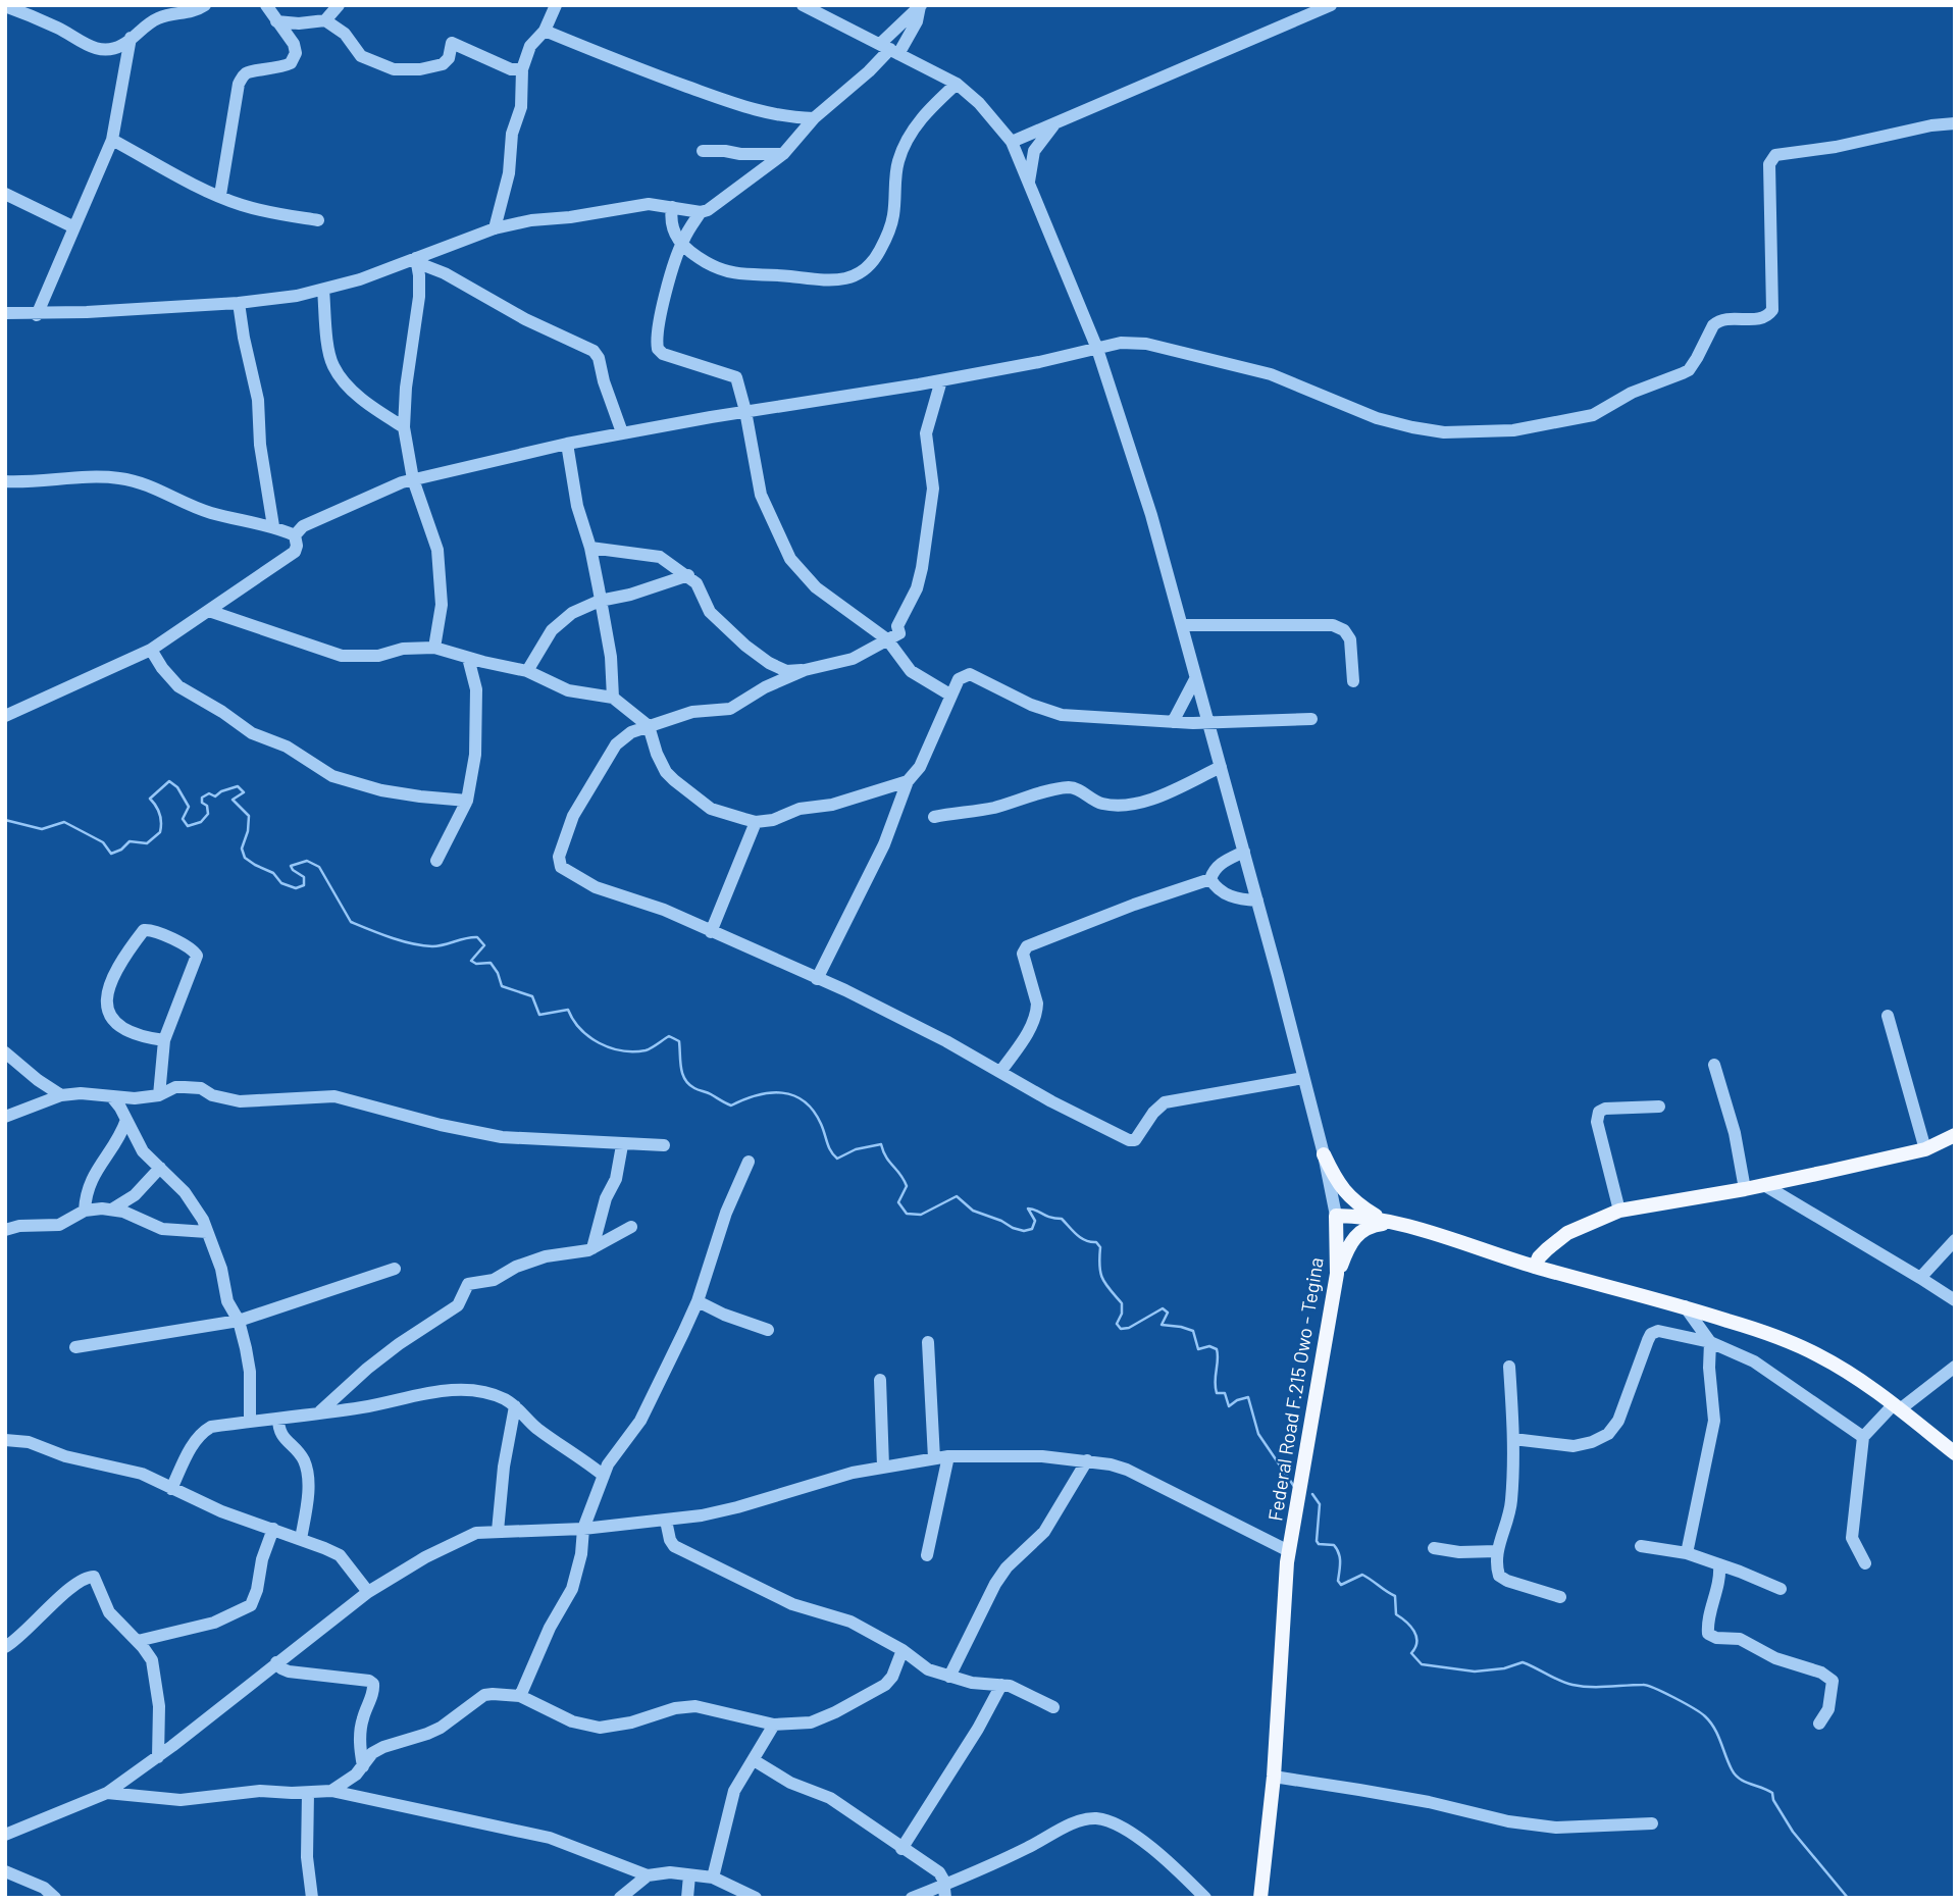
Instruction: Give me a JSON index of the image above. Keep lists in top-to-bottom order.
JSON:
{
  "streets": {
    "main road": ["Federal Road F.215 Owo - Tegina"]
  }
}
